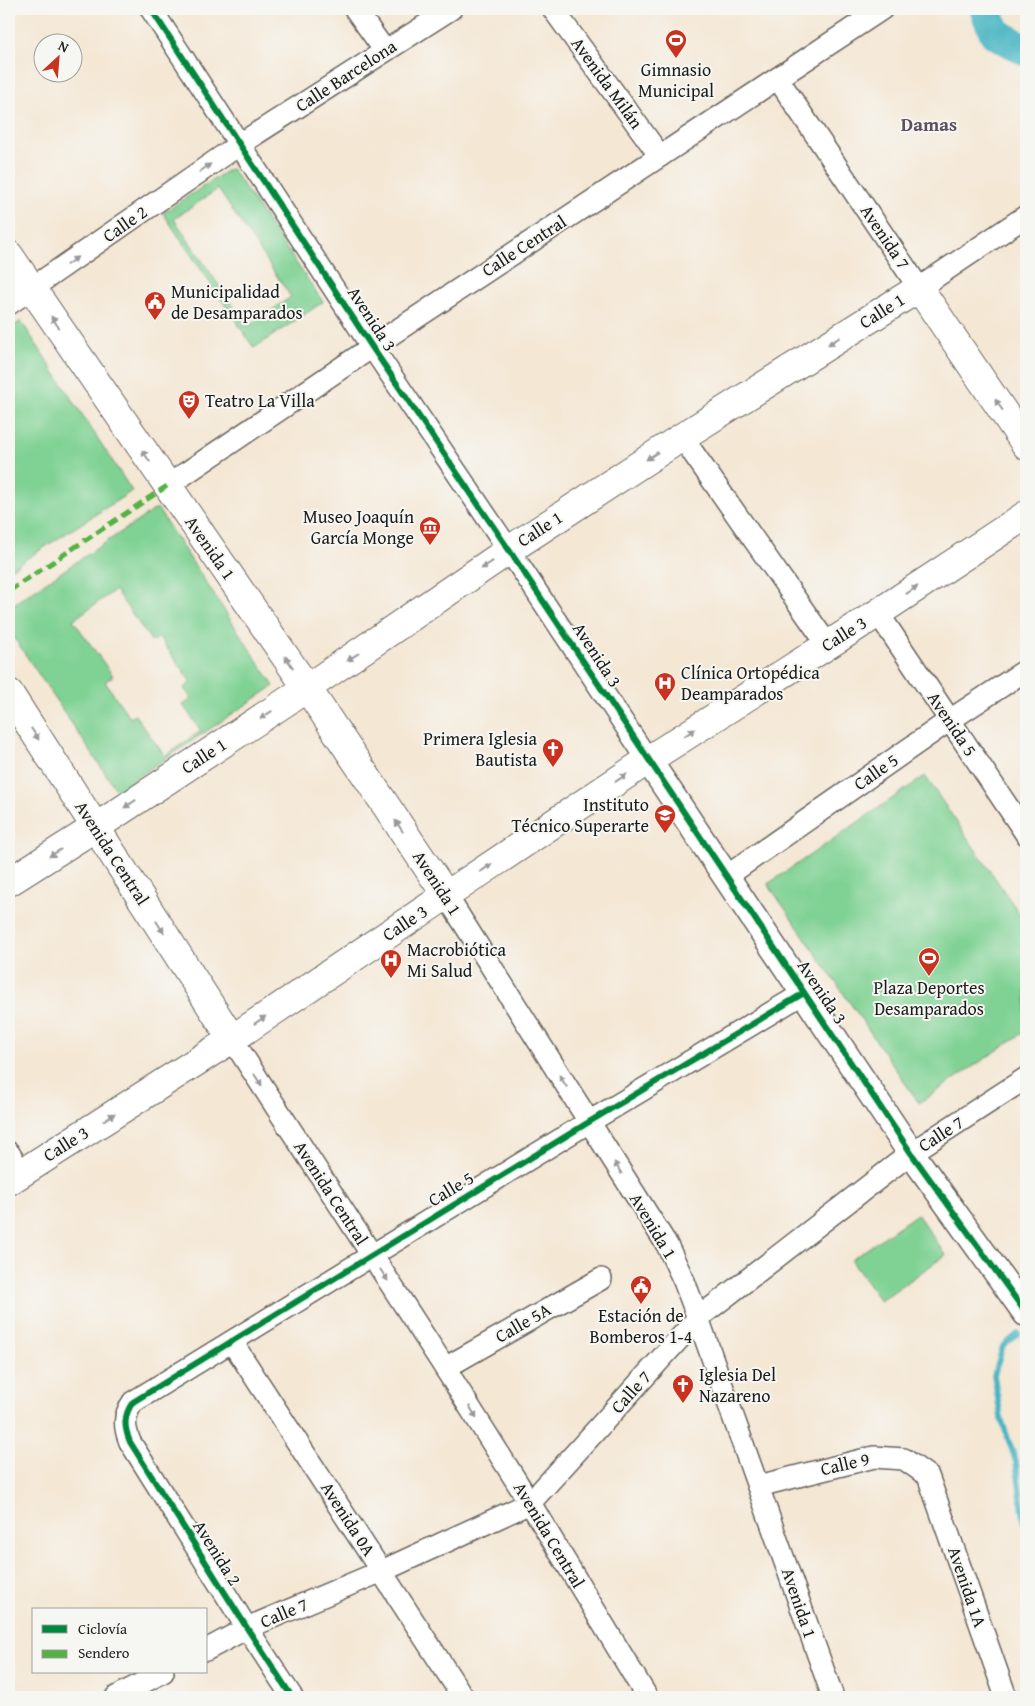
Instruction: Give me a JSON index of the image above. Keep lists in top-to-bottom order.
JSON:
{
  "streets": {
    "main road": [
      "Avenida 7",
      "Calle 1",
      "Avenida 1",
      "Calle 3",
      "Avenida Central"
    ],
    "street": [
      "Calle Barcelona",
      "Avenida Milán",
      "Calle 2",
      "Calle Central",
      "Avenida 3",
      "Avenida 5",
      "Calle 5",
      "Calle 7",
      "Calle 5A",
      "Calle 9",
      "Avenida 0A",
      "Avenida 2",
      "Avenida 1A"
    ]
  },
  "crossings": [
    ["Calle Barcelona", "Calle 2"],
    ["Calle Barcelona", "Avenida 3"],
    ["Avenida Milán", "Calle Central"],
    ["Calle 2", "Avenida 3"],
    ["Calle 2", "Avenida 1"],
    ["Avenida 7", "Calle Central"],
    ["Avenida 7", "Calle 1"],
    ["Calle Central", "Avenida 3"],
    ["Calle Central", "Avenida 1"],
    ["Calle 1", "Avenida 3"],
    ["Calle 1", "Avenida 1"],
    ["Calle 1", "Avenida Central"],
    ["Avenida 3", "Calle 3"],
    ["Avenida 3", "Calle 5"],
    ["Avenida 3", "Calle 7"],
    ["Avenida 1", "Calle 3"],
    ["Avenida 1", "Calle 5"],
    ["Avenida 1", "Calle 7"],
    ["Avenida 1", "Calle 9"],
    ["Calle 3", "Avenida 5"],
    ["Calle 3", "Avenida Central"],
    ["Avenida 5", "Calle 5"],
    ["Calle 5", "Avenida Central"],
    ["Calle 5", "Avenida 0A"],
    ["Calle 5", "Avenida 2"],
    ["Avenida Central", "Calle 7"],
    ["Avenida Central", "Calle 5A"],
    ["Calle 7", "Avenida 0A"],
    ["Calle 7", "Avenida 2"],
    ["Calle 9", "Avenida 1A"]
  ],
  "one_way": [
    "Calle 2",
    "Avenida 7",
    "Calle 1",
    "Avenida 1",
    "Calle 3",
    "Avenida Central"
  ],
  "districts": ["Damas"],
  "places": {
    "sports": ["Gimnasio Municipal", "Plaza Deportes Desamparados"],
    "public building": ["Municipalidad de Desamparados", "Estación de Bomberos 1-4"],
    "theatre": ["Teatro La Villa"],
    "museum": ["Museo Joaquín García Monge"],
    "hospital": ["Clínica Ortopédica Deamparados", "Macrobiótica Mi Salud"],
    "church": ["Primera Iglesia Bautista", "Iglesia Del Nazareno"],
    "school or university": ["Instituto Técnico Superarte"]
  },
  "legend": ["Ciclovía", "Sendero"],
  "north": "top right"
}
